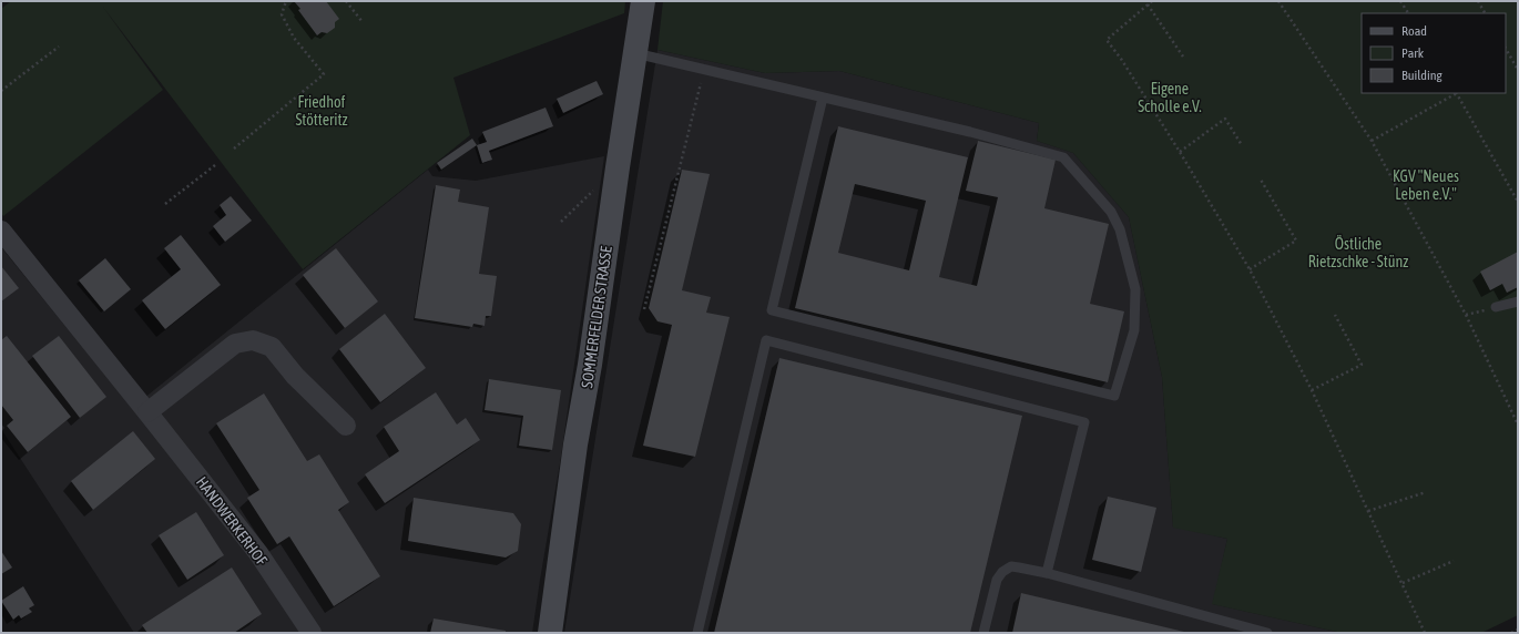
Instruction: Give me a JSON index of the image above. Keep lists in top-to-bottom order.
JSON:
{
  "streets": {
    "main road": ["SOMMERFELDER STRASSE"],
    "street": ["HANDWERKERHOF"]
  },
  "parks": [
    "Eigene Scholle e.V.",
    "Friedhof Stötteritz",
    "KGV \"Neues Leben e.V.\"",
    "Östliche Rietzschke - Stünz"
  ],
  "legend": ["Road", "Park", "Building"]
}
